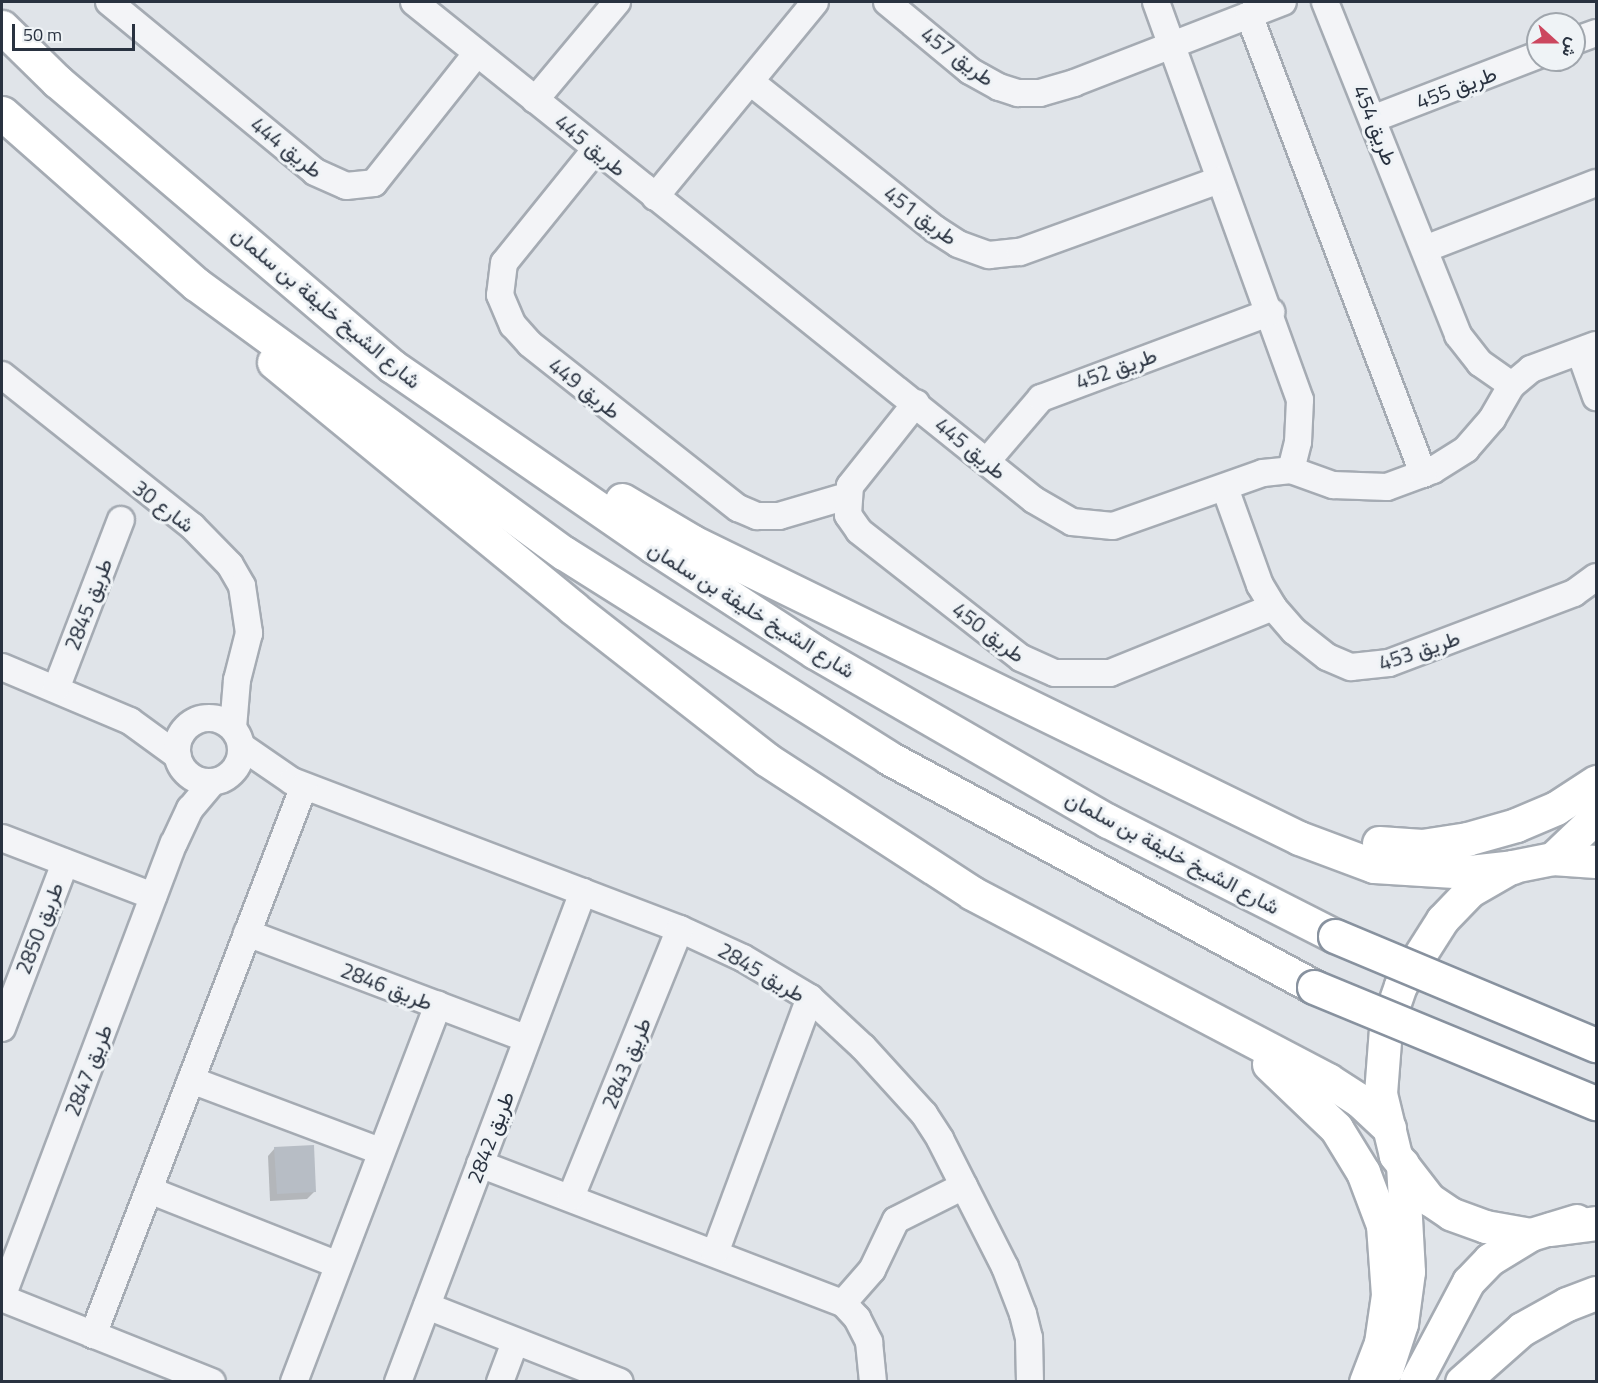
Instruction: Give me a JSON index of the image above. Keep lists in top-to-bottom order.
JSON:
{
  "streets": {
    "highway": ["شارع الشيخ خليفة بن سلمان"],
    "street": [
      "طريق 457",
      "طريق 455",
      "طريق 454",
      "طريق 445",
      "طريق 444",
      "طريق 451",
      "طريق 452",
      "طريق 449",
      "شارع 30",
      "طريق 2845",
      "طريق 450",
      "طريق 453",
      "طريق 2850",
      "طريق 2846",
      "طريق 2843",
      "طريق 2847",
      "طريق 2842"
    ]
  },
  "crossings": [
    ["طريق 455", "طريق 454"],
    ["طريق 454", "طريق 445"],
    ["طريق 445", "طريق 444"],
    ["طريق 445", "طريق 452"],
    ["طريق 445", "طريق 449"],
    ["طريق 445", "طريق 453"],
    ["طريق 449", "طريق 450"],
    ["شارع 30", "طريق 2845"],
    ["شارع 30", "طريق 2847"],
    ["طريق 2845", "طريق 2843"],
    ["طريق 2845", "طريق 2847"],
    ["طريق 2845", "طريق 2842"],
    ["طريق 450", "طريق 453"],
    ["طريق 2846", "طريق 2842"]
  ],
  "scale_bar": "50 m",
  "north": "right"
}
